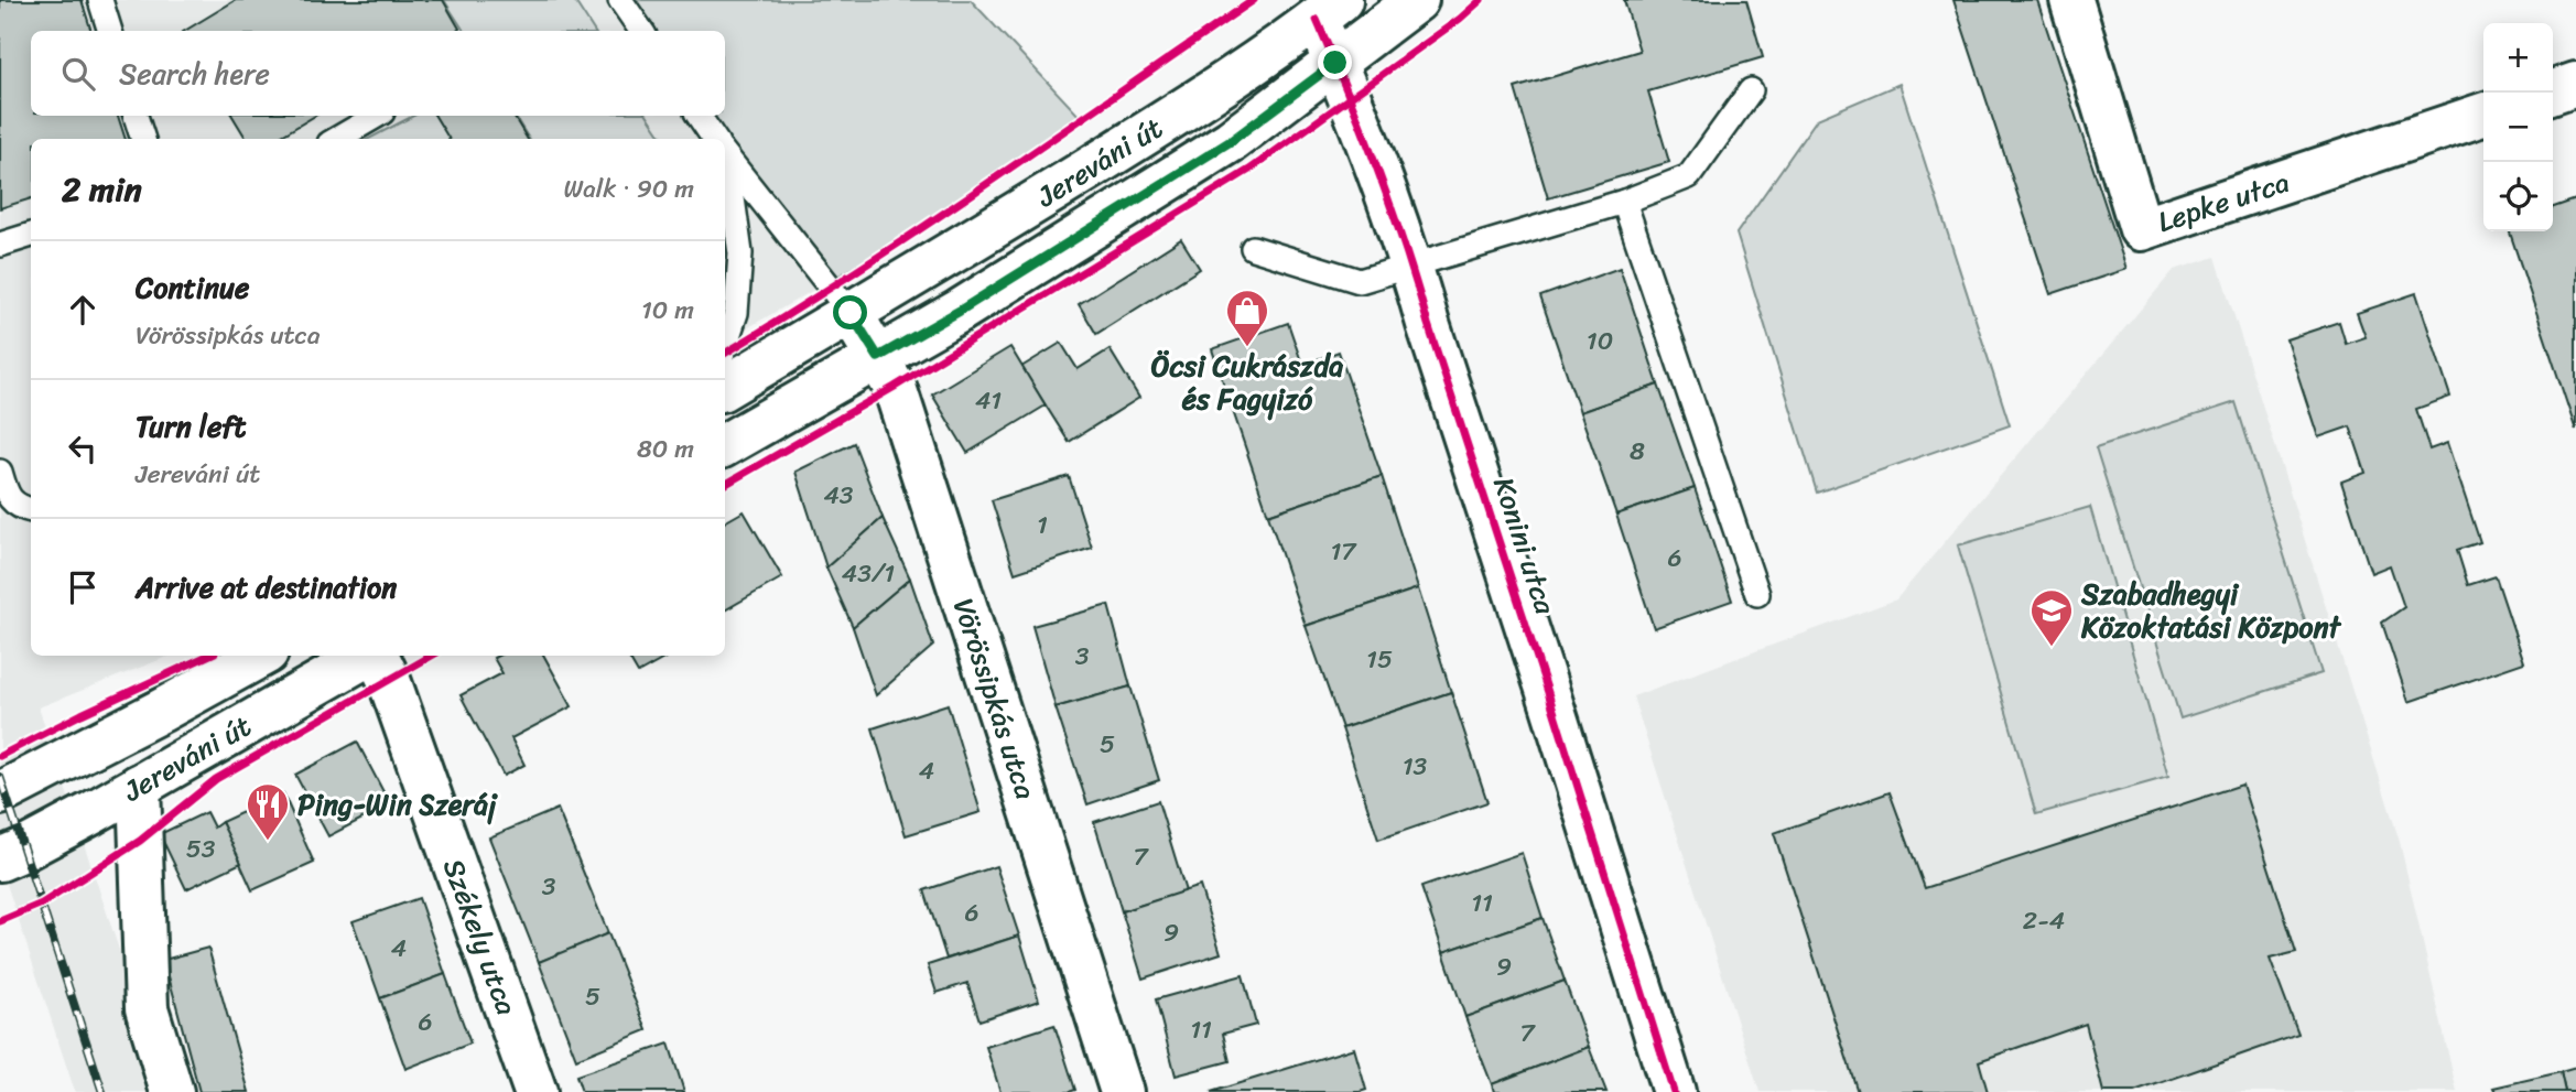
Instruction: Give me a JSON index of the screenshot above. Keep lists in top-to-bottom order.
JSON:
{
  "streets": {
    "street": [
      "Jereváni út",
      "Lepke utca",
      "Konini utca",
      "Vörössipkás utca",
      "Székely utca"
    ]
  },
  "crossings": [
    ["Jereváni út", "Konini utca"],
    ["Jereváni út", "Vörössipkás utca"]
  ],
  "places": {
    "shop": ["Öcsi Cukrászda és Fagyizó"],
    "school or university": ["Szabadhegyi Közoktatási Központ"],
    "restaurant": ["Ping-Win Szeráj"]
  },
  "house_numbers": [
    "10",
    "41",
    "8",
    "43",
    "1",
    "17",
    "6",
    "43/1",
    "3",
    "15",
    "5",
    "13",
    "4",
    "53",
    "7",
    "3",
    "11",
    "6",
    "2-4",
    "9",
    "4",
    "9",
    "5",
    "6",
    "11",
    "7"
  ],
  "page": {
    "map_buttons": ["+", "−"],
    "search": "Search here",
    "heading": ["2 min", "Walk · 90 m"],
    "list": [
      ["Continue", "Vörössipkás utca", "10 m"],
      ["Turn left", "Jereváni út", "80 m"],
      "Arrive at destination"
    ]
  }
}
